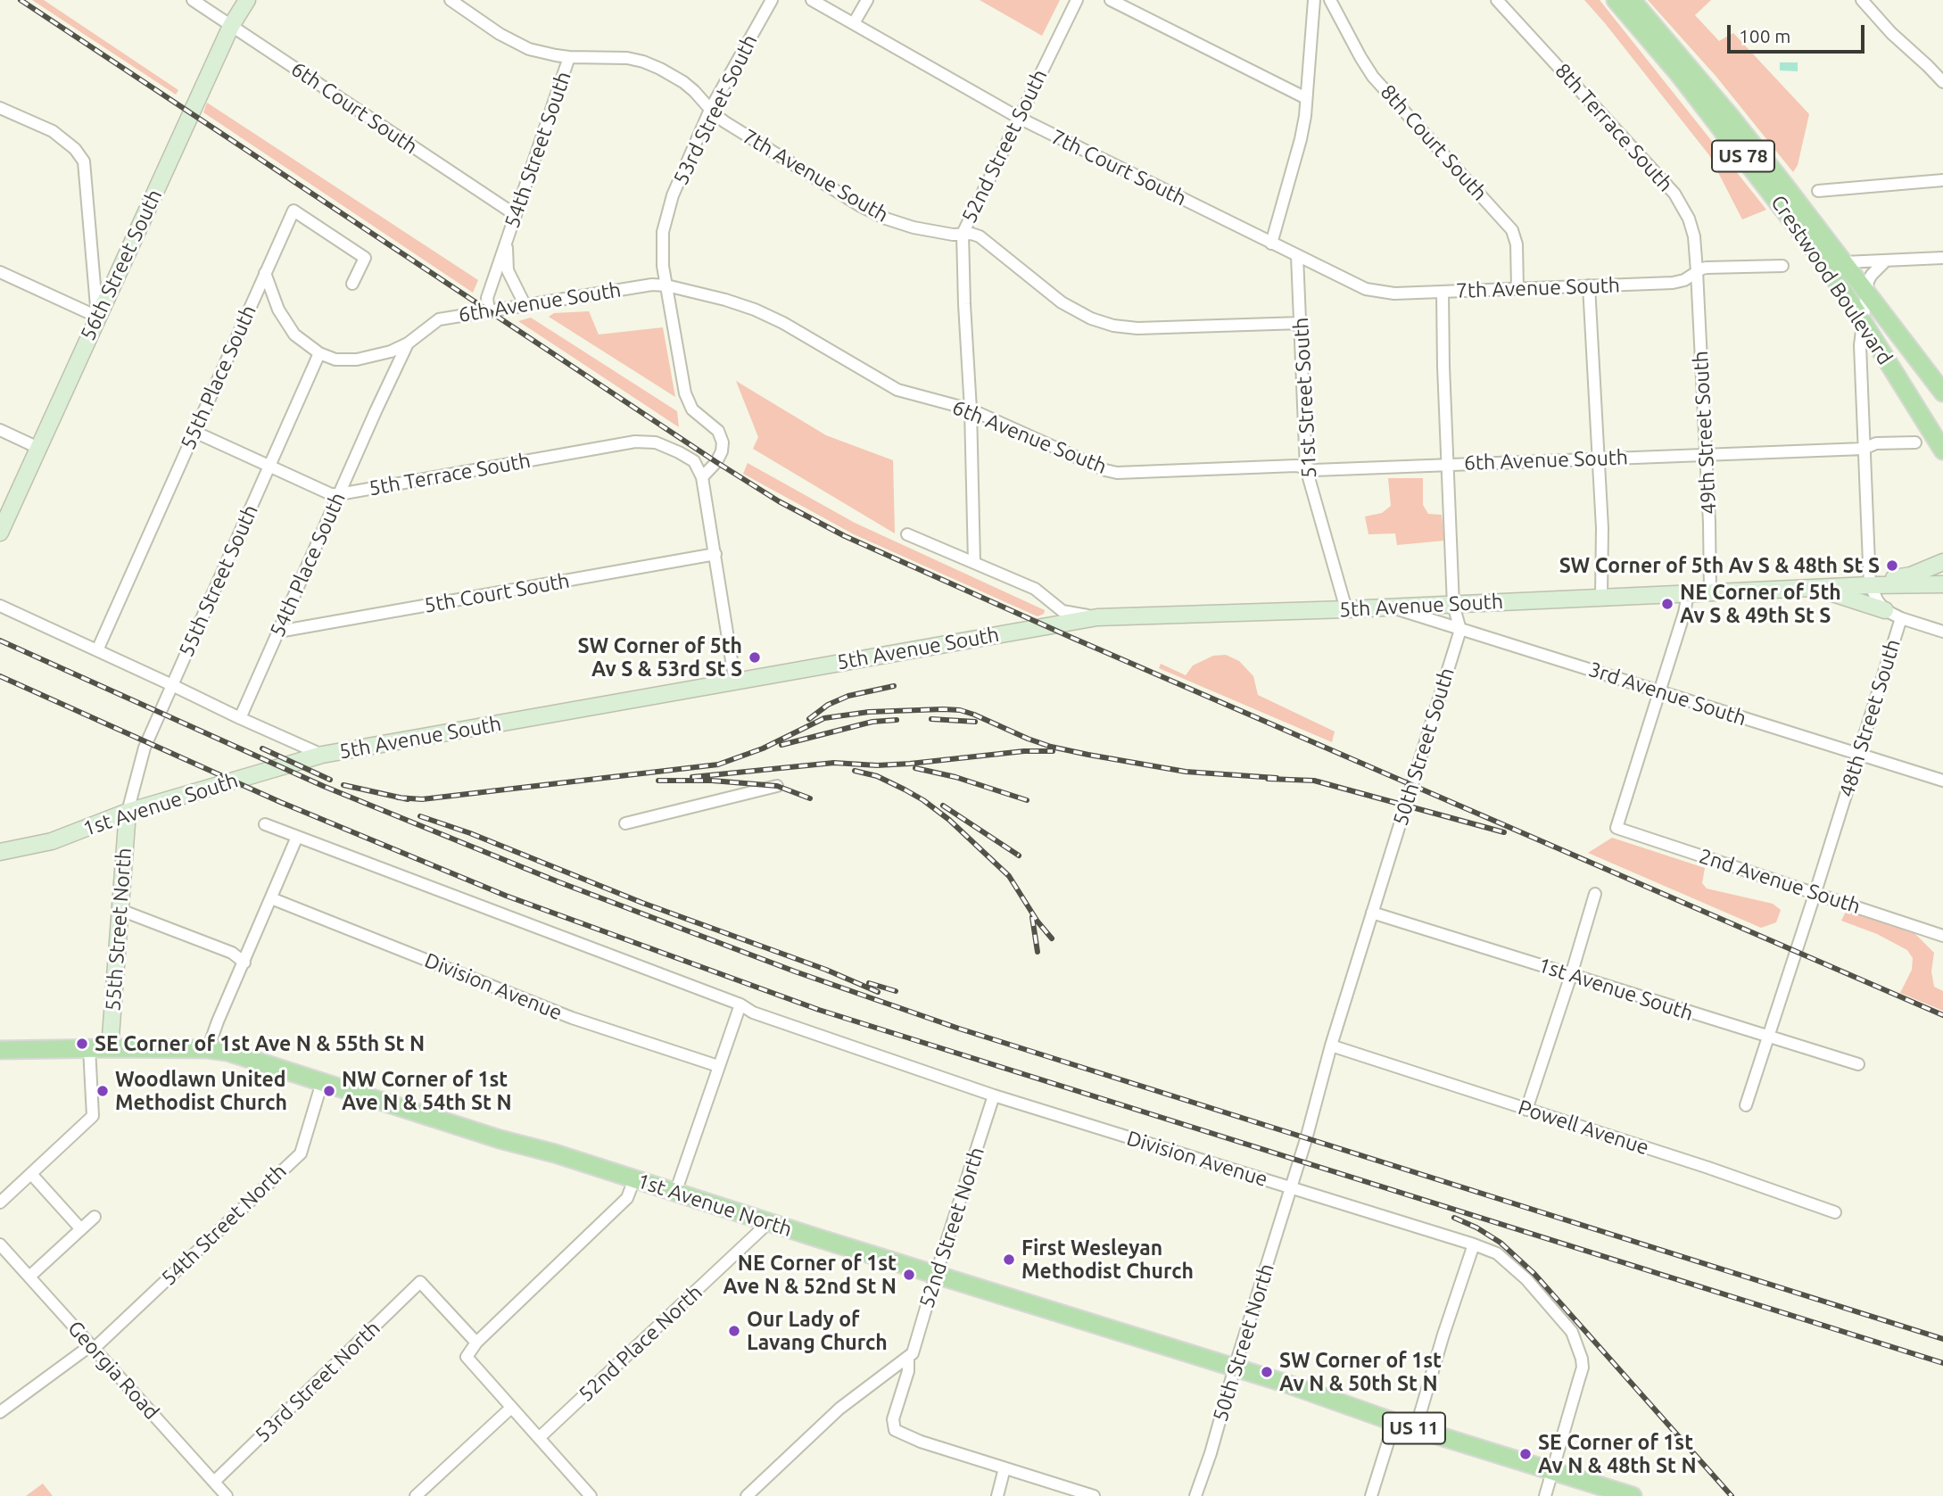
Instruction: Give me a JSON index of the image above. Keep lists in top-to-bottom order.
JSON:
{
  "streets": {
    "main road": [
      "US 78",
      "Crestwood Boulevard",
      "1st Avenue North",
      "US 11"
    ],
    "street": [
      "6th Court South",
      "53rd Street South",
      "8th Terrace South",
      "8th Court South",
      "52nd Street South",
      "54th Street South",
      "7th Court South",
      "7th Avenue South",
      "56th Street South",
      "6th Avenue South",
      "55th Place South",
      "51st Street South",
      "49th Street South",
      "5th Terrace South",
      "54th Place South",
      "55th Street South",
      "5th Court South",
      "5th Avenue South",
      "3rd Avenue South",
      "48th Street South",
      "50th Street South",
      "1st Avenue South",
      "2nd Avenue South",
      "55th Street North",
      "Division Avenue",
      "Powell Avenue",
      "54th Street North",
      "52nd Street North",
      "50th Street North",
      "52nd Place North",
      "Georgia Road",
      "53rd Street North"
    ]
  },
  "crossings": [
    ["6th Court South", "54th Street South"],
    ["6th Court South", "56th Street South"],
    ["53rd Street South", "7th Avenue South"],
    ["53rd Street South", "6th Avenue South"],
    ["53rd Street South", "5th Terrace South"],
    ["8th Terrace South", "7th Avenue South"],
    ["8th Terrace South", "49th Street South"],
    ["8th Court South", "7th Avenue South"],
    ["52nd Street South", "7th Court South"],
    ["52nd Street South", "7th Avenue South"],
    ["52nd Street South", "6th Avenue South"],
    ["54th Street South", "7th Avenue South"],
    ["54th Street South", "6th Avenue South"],
    ["7th Court South", "7th Avenue South"],
    ["7th Court South", "51st Street South"],
    ["7th Avenue South", "51st Street South"],
    ["7th Avenue South", "49th Street South"],
    ["Crestwood Boulevard", "48th Street South"],
    ["6th Avenue South", "55th Place South"],
    ["6th Avenue South", "51st Street South"],
    ["6th Avenue South", "49th Street South"],
    ["6th Avenue South", "54th Place South"],
    ["6th Avenue South", "55th Street South"],
    ["6th Avenue South", "48th Street South"],
    ["55th Place South", "5th Terrace South"],
    ["55th Place South", "5th Avenue South"],
    ["51st Street South", "5th Avenue South"],
    ["49th Street South", "5th Avenue South"],
    ["5th Terrace South", "54th Place South"],
    ["5th Terrace South", "55th Street South"],
    ["54th Place South", "5th Court South"],
    ["54th Place South", "5th Avenue South"],
    ["55th Street South", "5th Avenue South"],
    ["55th Street South", "1st Avenue South"],
    ["55th Street South", "55th Street North"],
    ["5th Avenue South", "3rd Avenue South"],
    ["5th Avenue South", "48th Street South"],
    ["5th Avenue South", "1st Avenue South"],
    ["3rd Avenue South", "48th Street South"],
    ["3rd Avenue South", "50th Street South"],
    ["3rd Avenue South", "2nd Avenue South"],
    ["48th Street South", "1st Avenue South"],
    ["48th Street South", "2nd Avenue South"],
    ["50th Street South", "1st Avenue South"],
    ["50th Street South", "Division Avenue"],
    ["50th Street South", "Powell Avenue"],
    ["50th Street South", "50th Street North"],
    ["1st Avenue South", "55th Street North"],
    ["55th Street North", "1st Avenue North"],
    ["Division Avenue", "1st Avenue North"],
    ["Division Avenue", "52nd Street North"],
    ["Division Avenue", "50th Street North"],
    ["1st Avenue North", "54th Street North"],
    ["1st Avenue North", "52nd Street North"],
    ["1st Avenue North", "50th Street North"],
    ["1st Avenue North", "52nd Place North"],
    ["54th Street North", "Georgia Road"],
    ["Georgia Road", "53rd Street North"]
  ],
  "places": [
    "SW Corner of 5th Av S & 48th St S",
    "NE Corner of 5th Av S & 49th St S",
    "SW Corner of 5th Av S & 53rd St S",
    "SE Corner of 1st Ave N & 55th St N",
    "Woodlawn United Methodist Church",
    "NW Corner of 1st Ave N & 54th St N",
    "First Wesleyan Methodist Church",
    "NE Corner of 1st Ave N & 52nd St N",
    "Our Lady of Lavang Church",
    "SW Corner of 1st Av N & 50th St N",
    "SE Corner of 1st Av N & 48th St N"
  ],
  "scale_bar": "100 m"
}
